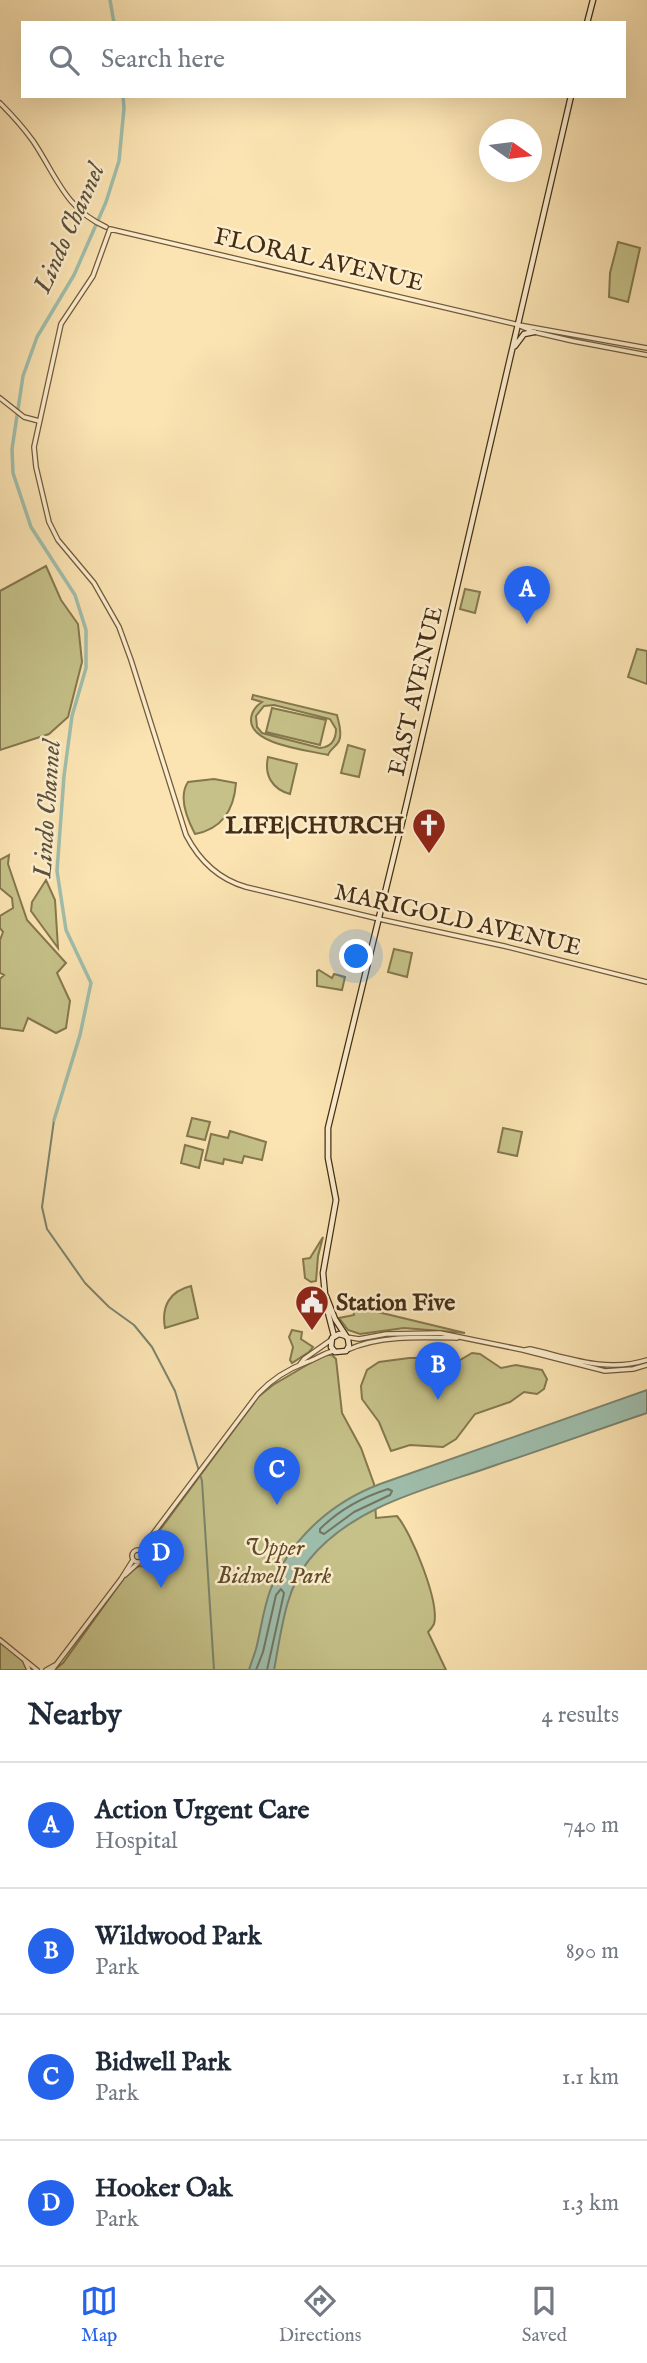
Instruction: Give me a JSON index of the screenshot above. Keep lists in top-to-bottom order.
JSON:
{
  "streets": {
    "main road": ["EAST AVENUE"],
    "street": ["FLORAL AVENUE", "MARIGOLD AVENUE"]
  },
  "crossings": [
    ["FLORAL AVENUE", "EAST AVENUE"],
    ["EAST AVENUE", "MARIGOLD AVENUE"]
  ],
  "water": ["Lindo Channel"],
  "parks": ["Upper Bidwell Park"],
  "places": {
    "church": ["LIFE|CHURCH"],
    "public building": ["Station Five"]
  },
  "north": "right",
  "page": {
    "search": "Search here",
    "pins": [
      "A",
      "B",
      "C",
      "D"
    ],
    "heading": ["Nearby", "4 results"],
    "list": [
      {
        "mark": "A",
        "name": "Action Urgent Care",
        "note": "Hospital",
        "value": "740 m"
      },
      {
        "mark": "B",
        "name": "Wildwood Park",
        "note": "Park",
        "value": "890 m"
      },
      {
        "mark": "C",
        "name": "Bidwell Park",
        "note": "Park",
        "value": "1.1 km"
      },
      {
        "mark": "D",
        "name": "Hooker Oak",
        "note": "Park",
        "value": "1.3 km"
      }
    ],
    "nav": ["Map", "Directions", "Saved"]
  }
}
